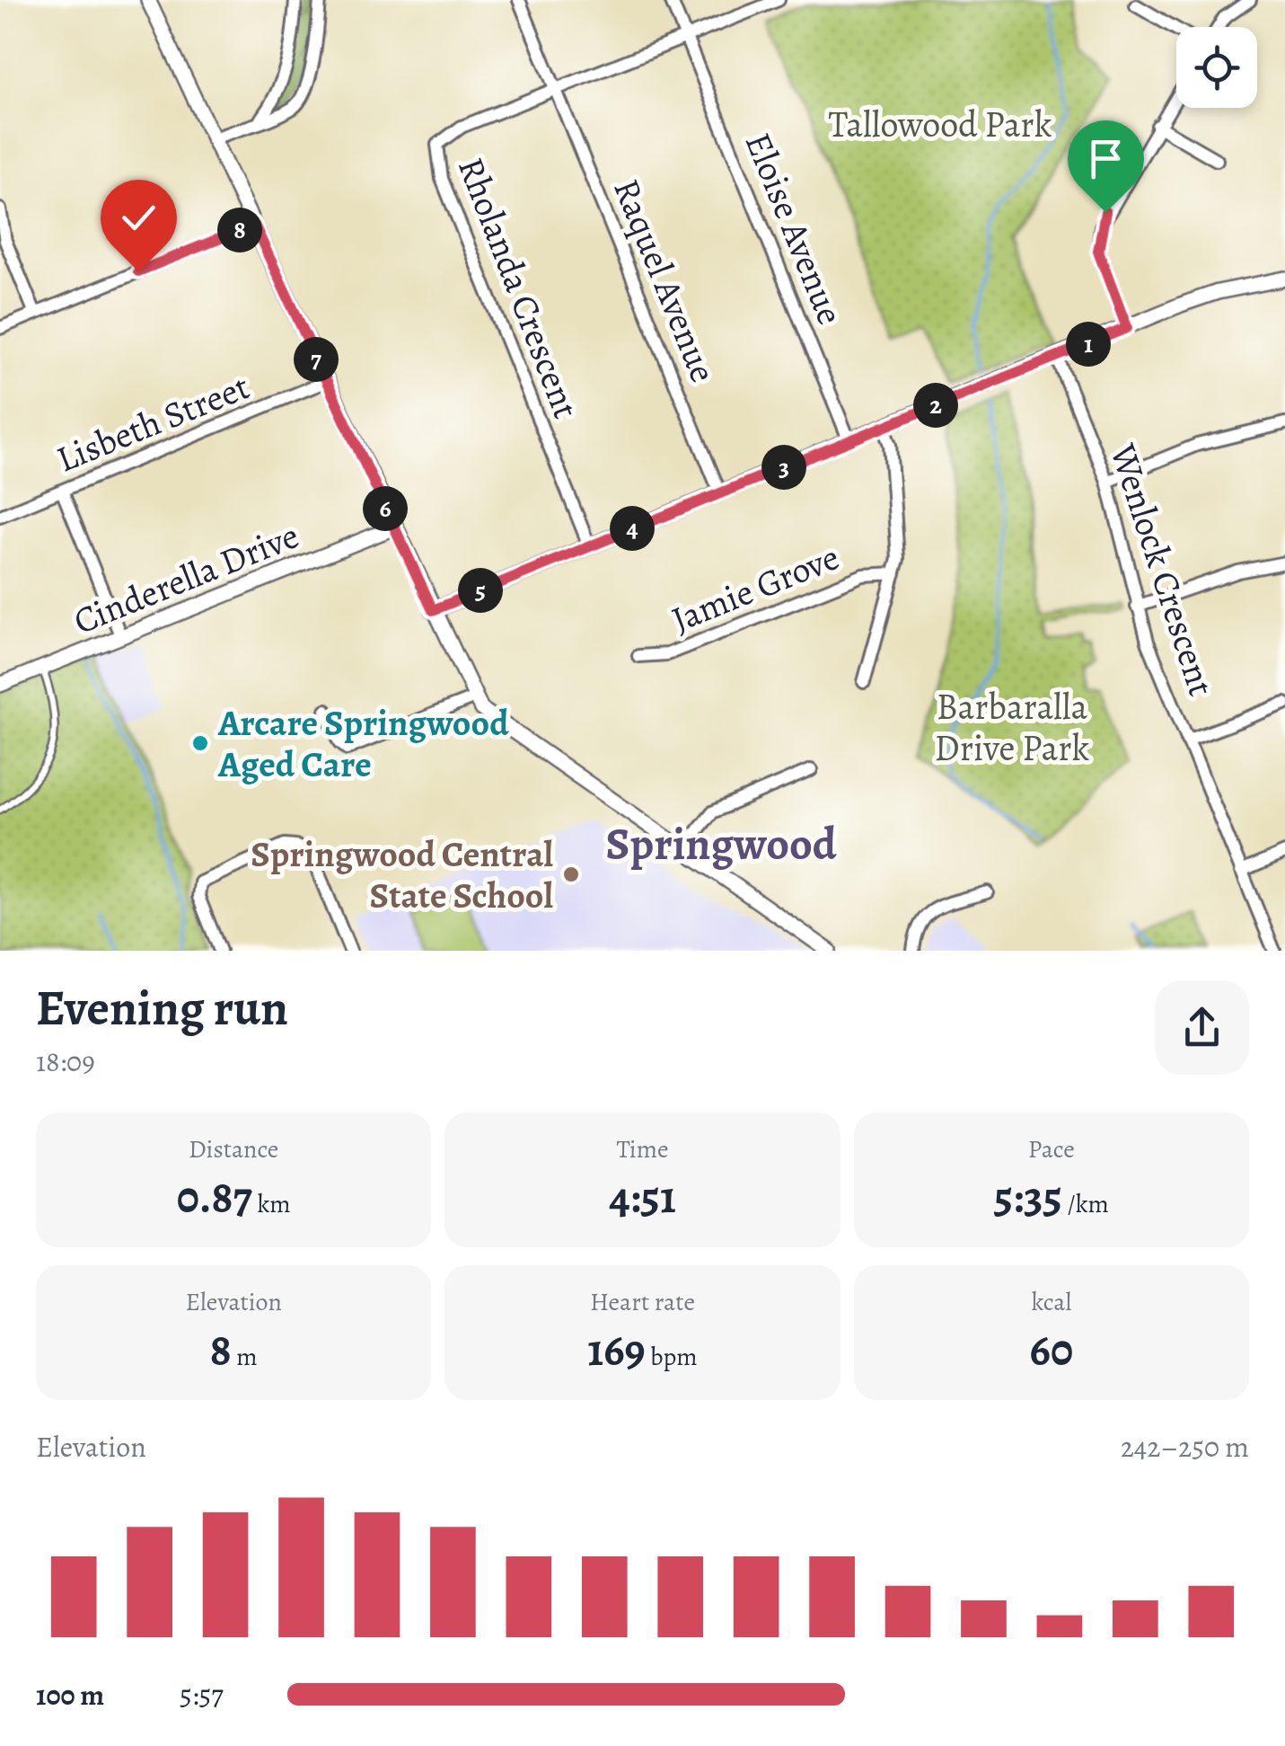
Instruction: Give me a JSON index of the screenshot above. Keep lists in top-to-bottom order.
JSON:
{
  "streets": {
    "street": [
      "Eloise Avenue",
      "Raquel Avenue",
      "Rholanda Crescent",
      "Lisbeth Street",
      "Wenlock Crescent",
      "Cinderella Drive",
      "Jamie Grove"
    ]
  },
  "crossings": [
    ["Eloise Avenue", "Rholanda Crescent"],
    ["Raquel Avenue", "Rholanda Crescent"]
  ],
  "districts": ["Springwood"],
  "parks": ["Tallowood Park", "Barbaralla Drive Park"],
  "places": ["Arcare Springwood Aged Care", "Springwood Central State School"],
  "page": {
    "pins": [
      "8",
      "1",
      "7",
      "2",
      "3",
      "6",
      "4",
      "5"
    ],
    "heading": ["Evening run", "18:09"],
    "stats": [
      ["Distance", "0.87 km"],
      ["Time", "4:51"],
      ["Pace", "5:35 /km"],
      ["Elevation", "8 m"],
      ["Heart rate", "169 bpm"],
      ["kcal", "60"]
    ],
    "chart": ["Elevation", "242–250 m"],
    "list": [
      {
        "name": "100 m",
        "note": "5:57"
      }
    ]
  }
}
